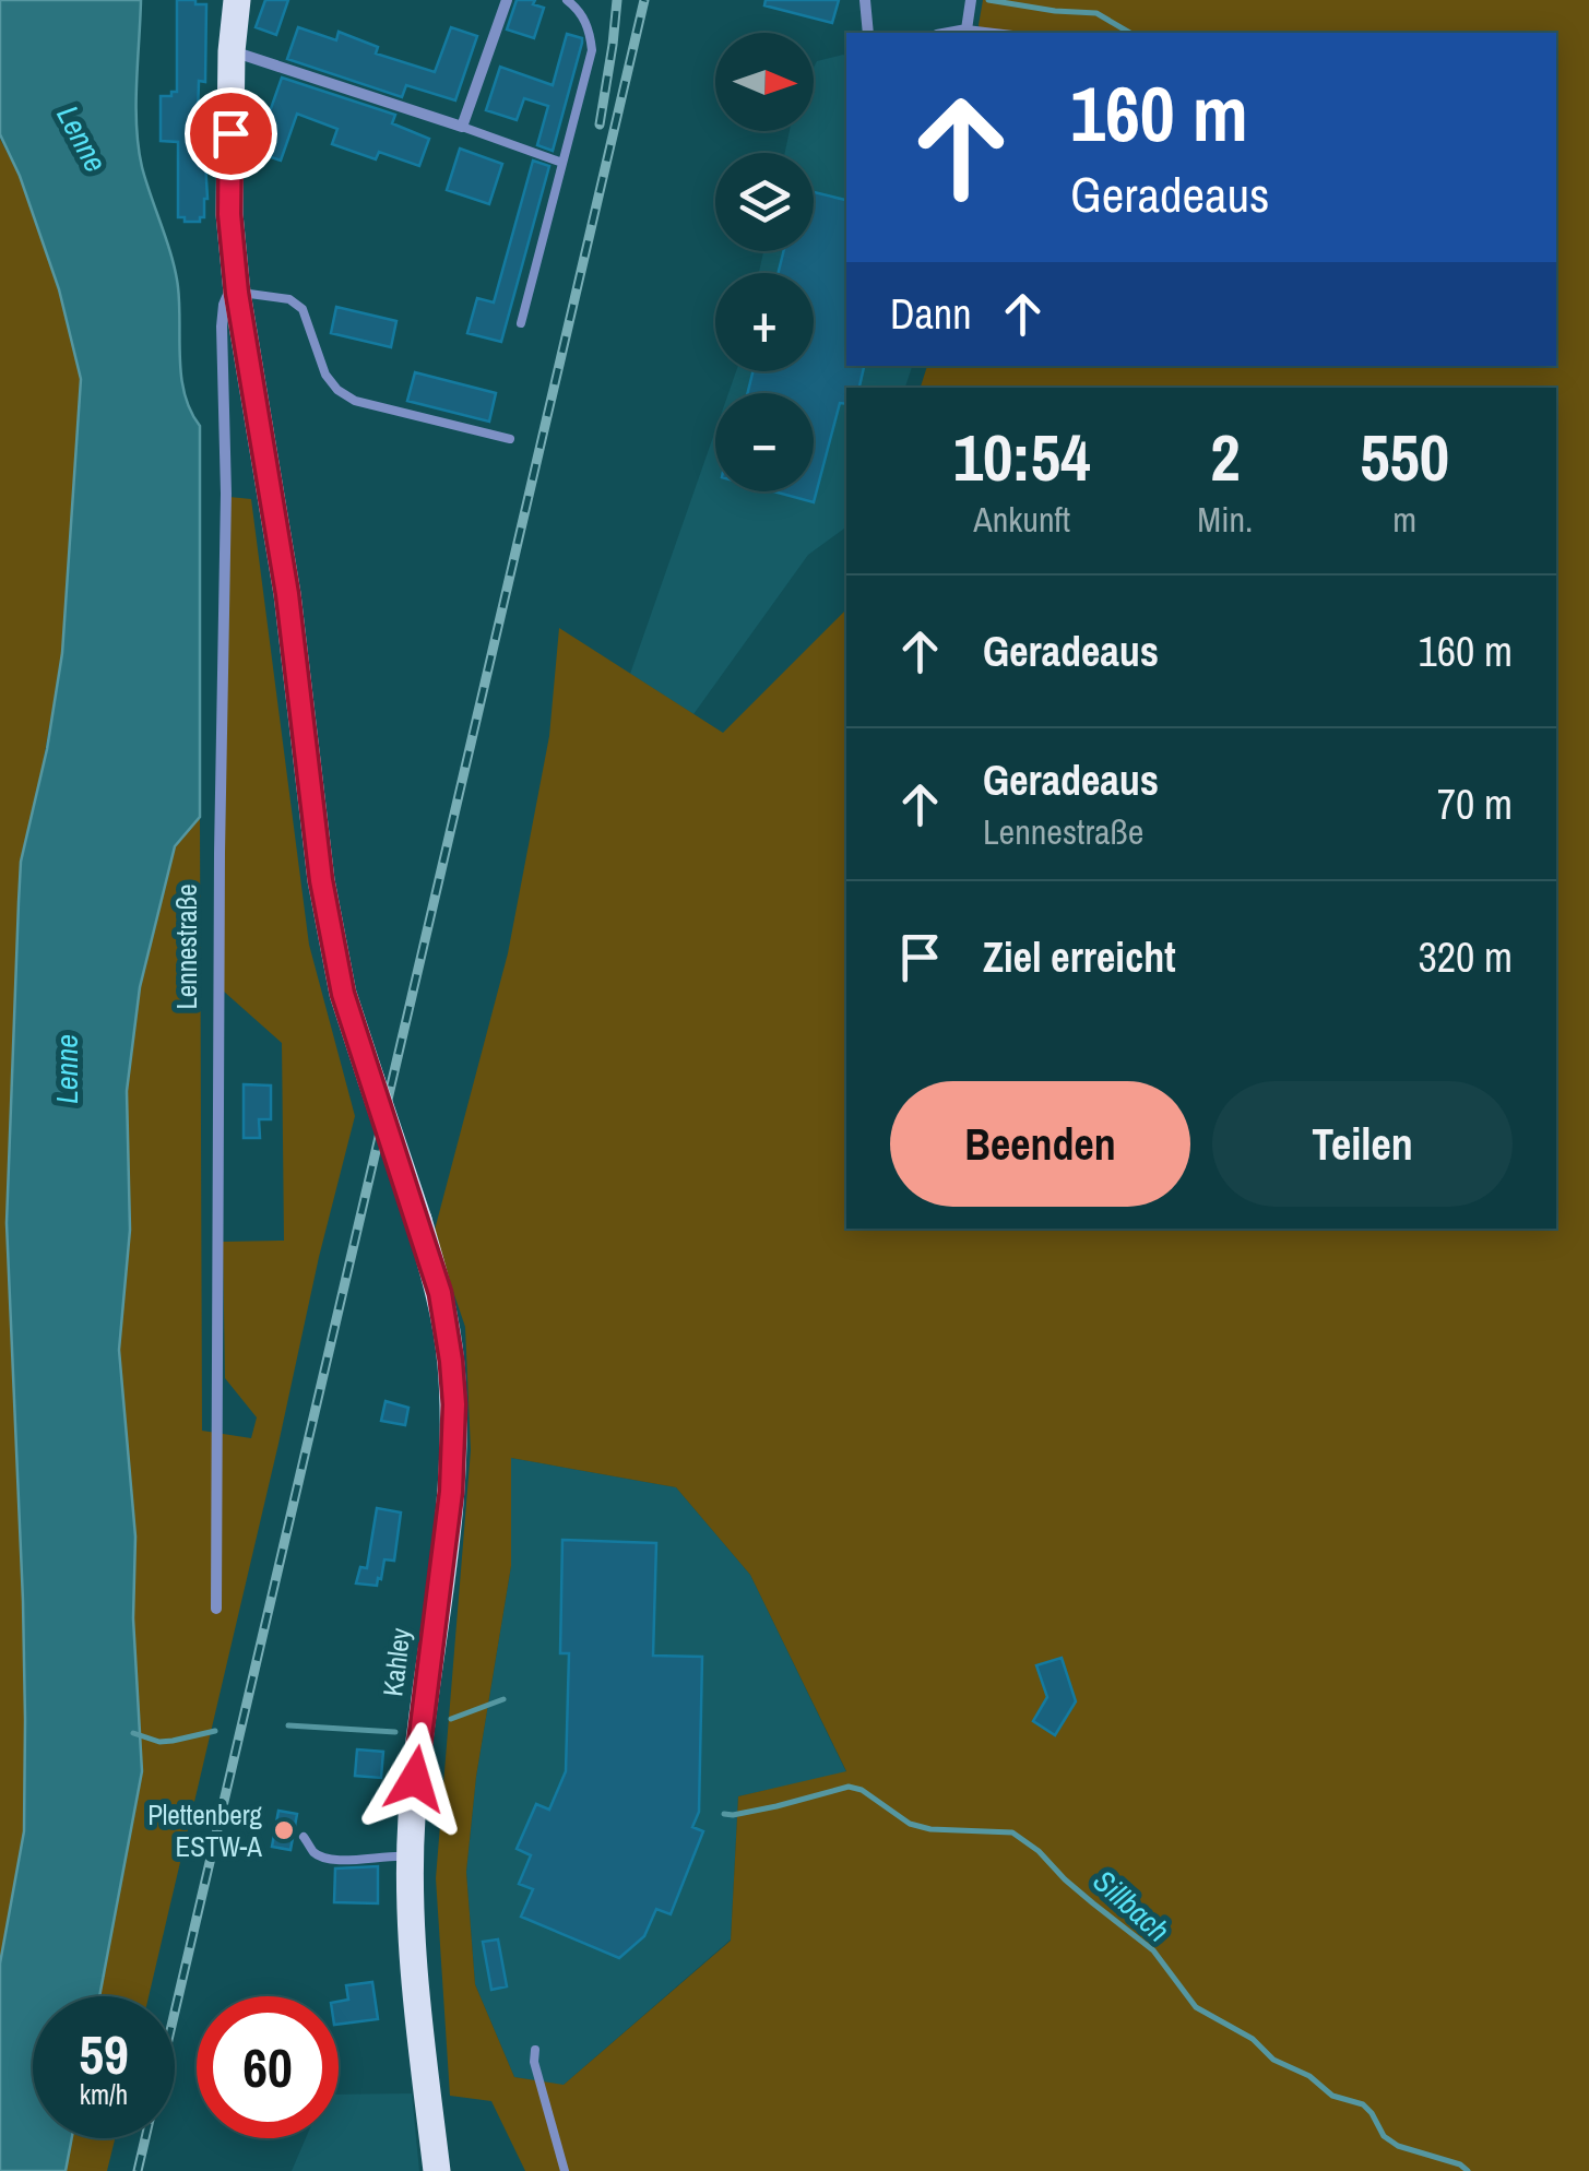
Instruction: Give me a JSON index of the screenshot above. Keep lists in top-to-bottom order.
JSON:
{
  "streets": {
    "main road": ["Lennestraße", "Kahley"]
  },
  "crossings": [
    ["Lennestraße", "Kahley"]
  ],
  "water": ["Lenne", "Sillbach"],
  "places": ["Plettenberg ESTW-A"],
  "north": "right",
  "page": {
    "map_buttons": ["+", "−"],
    "turn": ["160 m", "Geradeaus"],
    "then": "Dann",
    "eta": [
      "10:54",
      "Ankunft",
      "2",
      "Min.",
      "550",
      "m"
    ],
    "list": [
      {
        "name": "Geradeaus",
        "value": "160 m"
      },
      {
        "name": "Geradeaus",
        "note": "Lennestraße",
        "value": "70 m"
      },
      {
        "name": "Ziel erreicht",
        "value": "320 m"
      }
    ],
    "buttons": ["Beenden", "Teilen"],
    "speed": "59 km/h",
    "limit": "60"
  }
}
